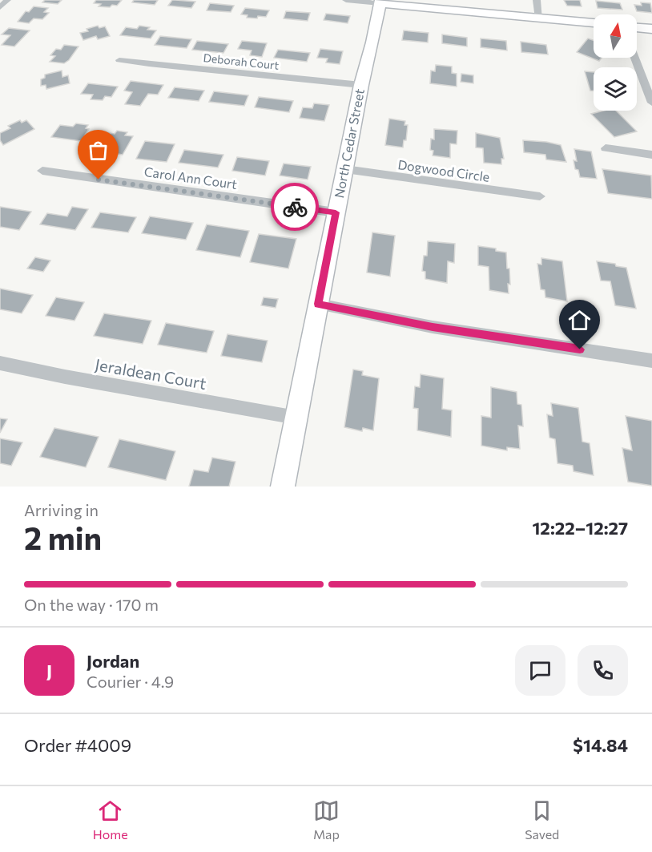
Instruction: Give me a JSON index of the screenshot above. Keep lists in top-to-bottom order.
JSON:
{
  "streets": {
    "street": [
      "Deborah Court",
      "North Cedar Street",
      "Dogwood Circle",
      "Carol Ann Court",
      "Jeraldean Court"
    ]
  },
  "crossings": [
    ["Deborah Court", "North Cedar Street"],
    ["North Cedar Street", "Dogwood Circle"],
    ["North Cedar Street", "Carol Ann Court"],
    ["North Cedar Street", "Jeraldean Court"]
  ],
  "north": "top",
  "page": {
    "heading": ["2 min", "Arriving in", "12:22–12:27"],
    "panel": [
      "Jordan",
      "Courier · 4.9",
      "Order #4009",
      "$14.84"
    ],
    "bar": "On the way · 170 m",
    "round": "J",
    "tabs": ["Home", "Map", "Saved"]
  }
}
